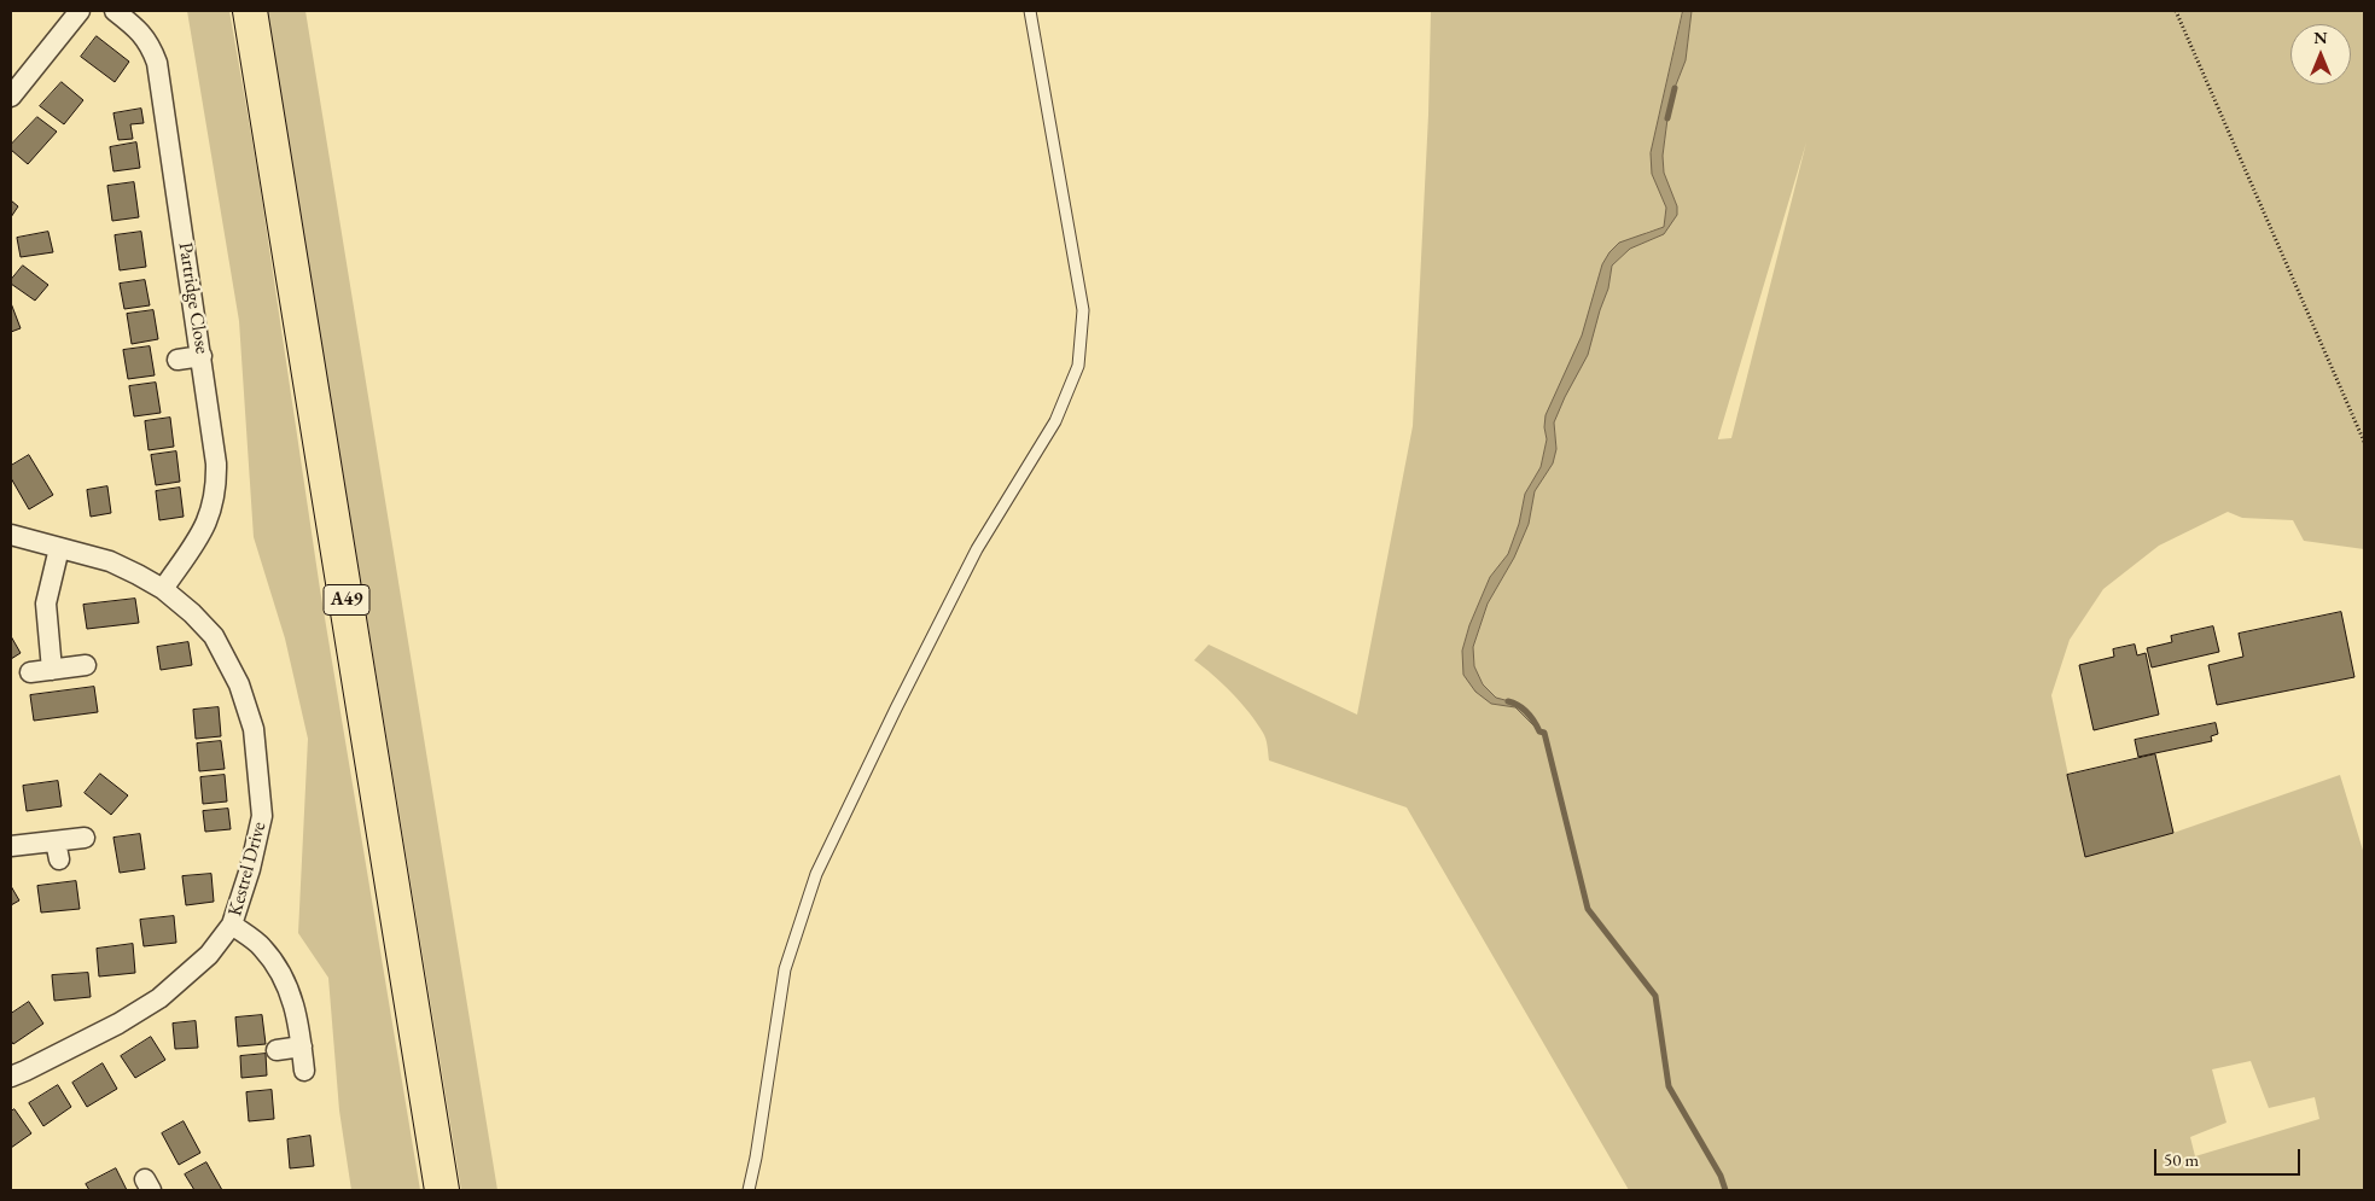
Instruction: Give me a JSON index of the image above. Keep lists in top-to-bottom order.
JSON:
{
  "streets": {
    "highway": ["A49"],
    "street": ["Partridge Close", "Kestrel Drive"]
  },
  "crossings": [
    ["Partridge Close", "Kestrel Drive"]
  ],
  "scale_bar": "50 m",
  "north": "top"
}
